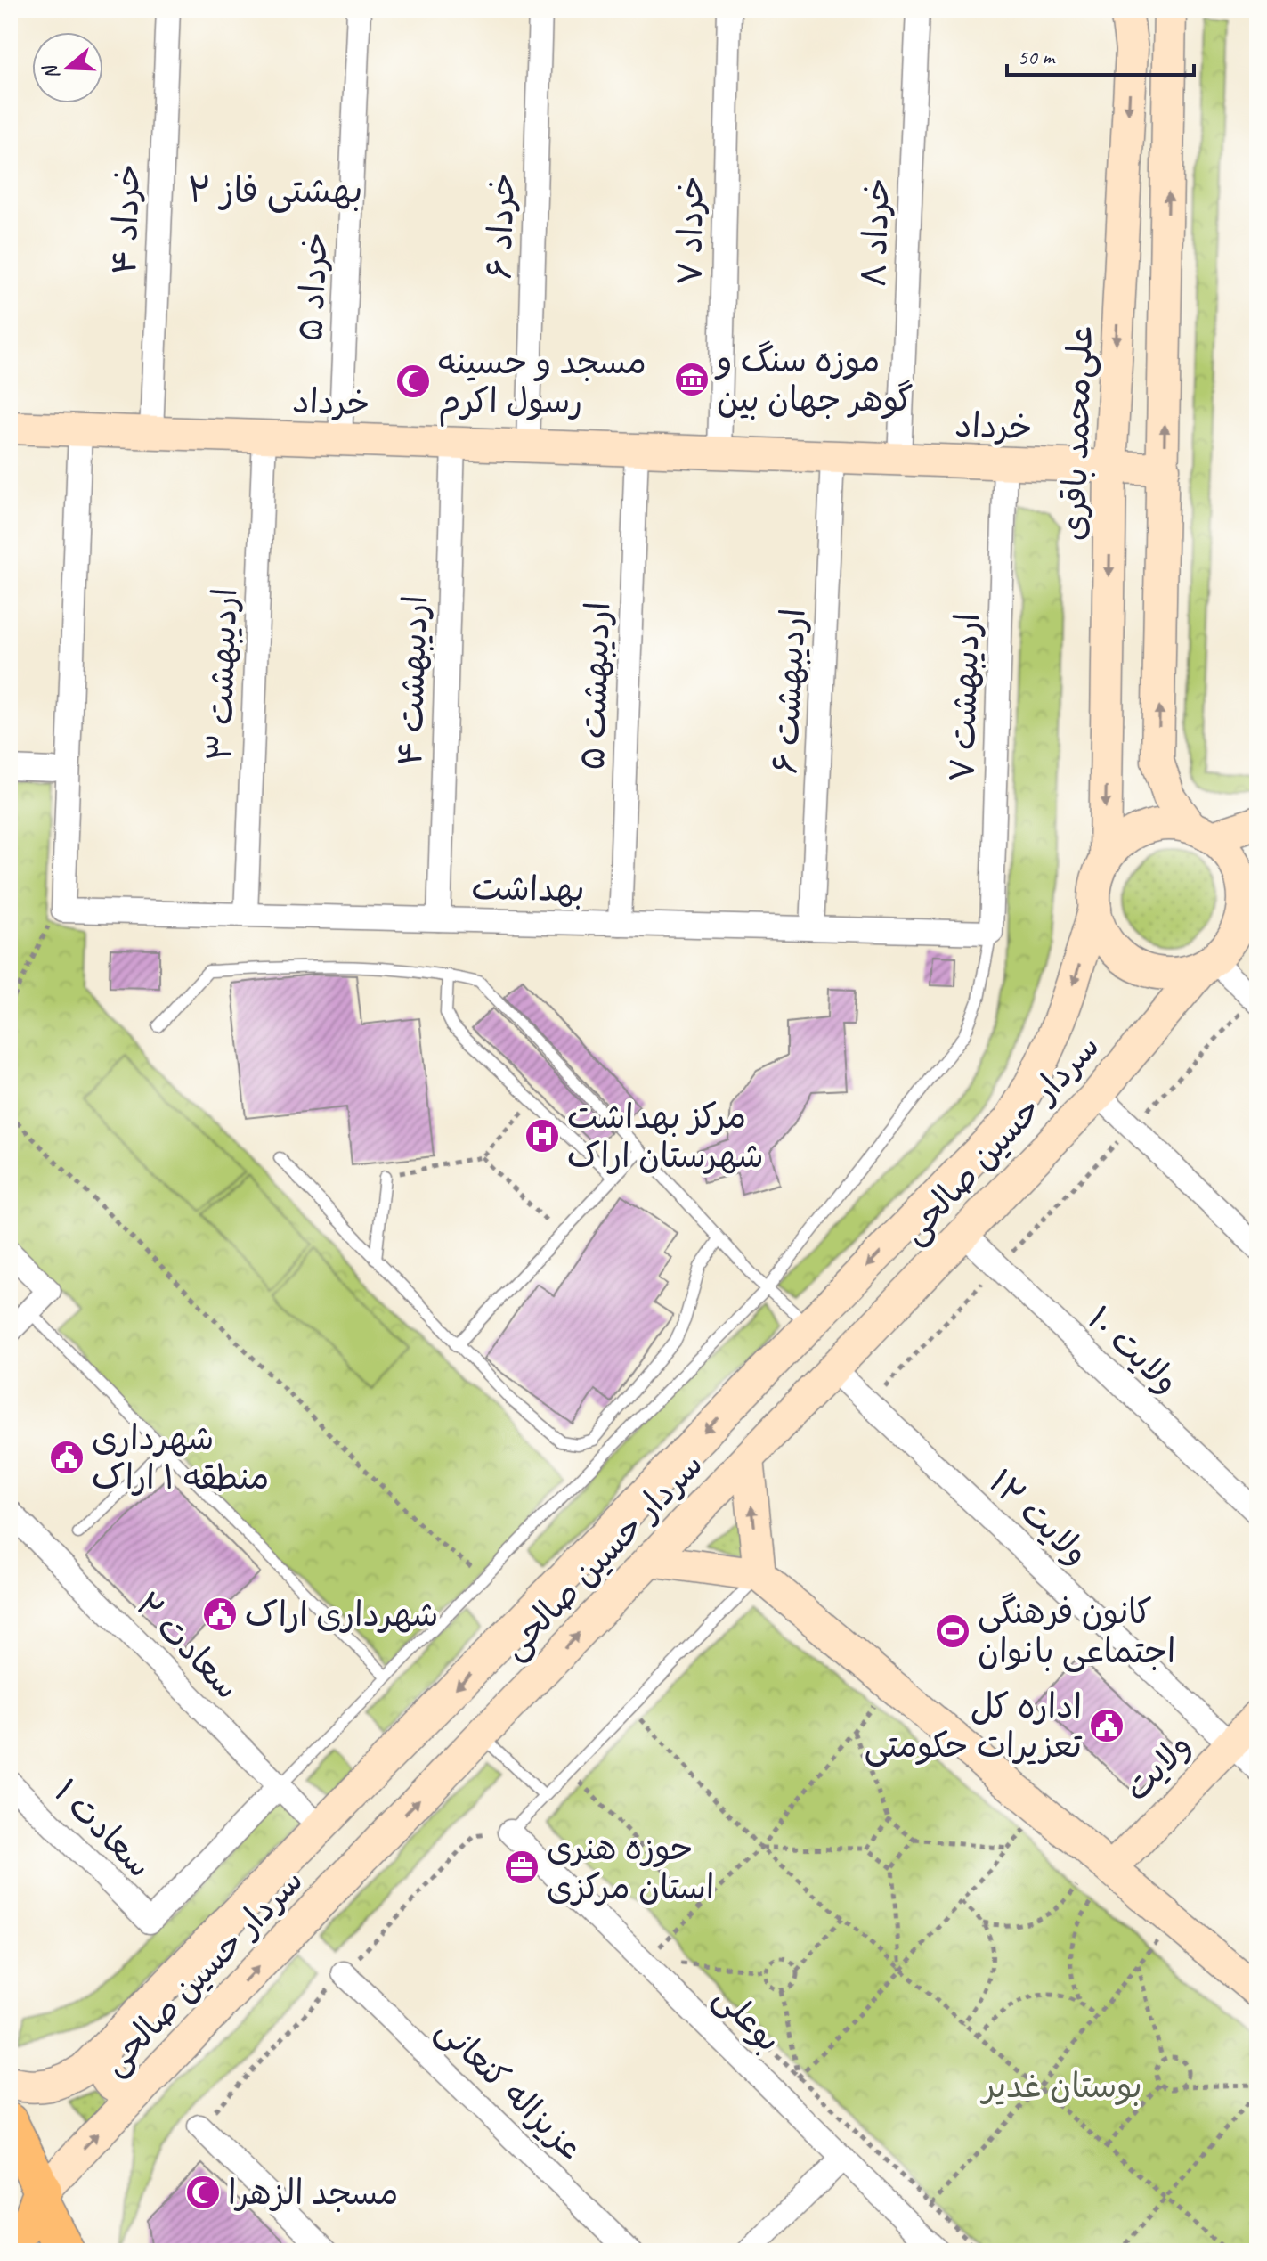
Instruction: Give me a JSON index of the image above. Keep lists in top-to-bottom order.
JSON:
{
  "streets": {
    "main road": [
      "خرداد",
      "علی‌محمد باقری",
      "سردار حسین صالحی",
      "ولایت"
    ],
    "street": [
      "خرداد ۴",
      "خرداد ۶",
      "خرداد ۷",
      "خرداد ۸",
      "خرداد ۵",
      "اردیبهشت ۳",
      "اردیبهشت ۴",
      "اردیبهشت ۵",
      "اردیبهشت ۶",
      "اردیبهشت ۷",
      "بهداشت",
      "ولایت ۱۰",
      "ولایت ۱۲",
      "سعادت ۲",
      "سعادت ۱",
      "بوعلی",
      "عزیزاله کنعانی"
    ]
  },
  "crossings": [
    ["خرداد ۴", "خرداد"],
    ["خرداد ۶", "خرداد"],
    ["خرداد ۷", "خرداد"],
    ["خرداد ۸", "خرداد"],
    ["خرداد ۵", "خرداد"],
    ["خرداد", "علی‌محمد باقری"],
    ["خرداد", "اردیبهشت ۳"],
    ["خرداد", "اردیبهشت ۴"],
    ["خرداد", "اردیبهشت ۵"],
    ["خرداد", "اردیبهشت ۶"],
    ["خرداد", "اردیبهشت ۷"],
    ["علی‌محمد باقری", "سردار حسین صالحی"],
    ["اردیبهشت ۳", "بهداشت"],
    ["اردیبهشت ۴", "بهداشت"],
    ["اردیبهشت ۵", "بهداشت"],
    ["اردیبهشت ۶", "بهداشت"],
    ["اردیبهشت ۷", "بهداشت"],
    ["سردار حسین صالحی", "ولایت ۱۰"],
    ["سردار حسین صالحی", "ولایت ۱۲"],
    ["سردار حسین صالحی", "سعادت ۲"],
    ["ولایت ۱۲", "ولایت"],
    ["سعادت ۲", "سعادت ۱"]
  ],
  "districts": ["بهشتی فاز ۲"],
  "parks": ["بوستان غدیر"],
  "places": {
    "museum": ["موزه سنگ و گوهر جهان بین"],
    "mosque": ["مسجد و حسینه رسول اکرم", "مسجد الزهرا"],
    "hospital": ["مرکز بهداشت شهرستان اراک"],
    "public building": ["شهرداری منطقه ۱ اراک", "شهرداری اراک", "اداره کل تعزیرات حکومتی"],
    "sports": ["کانون فرهنگی اجتماعی بانوان"],
    "office": ["حوزه هنری استان مرکزی"]
  },
  "scale_bar": "50 m",
  "north": "left"
}
